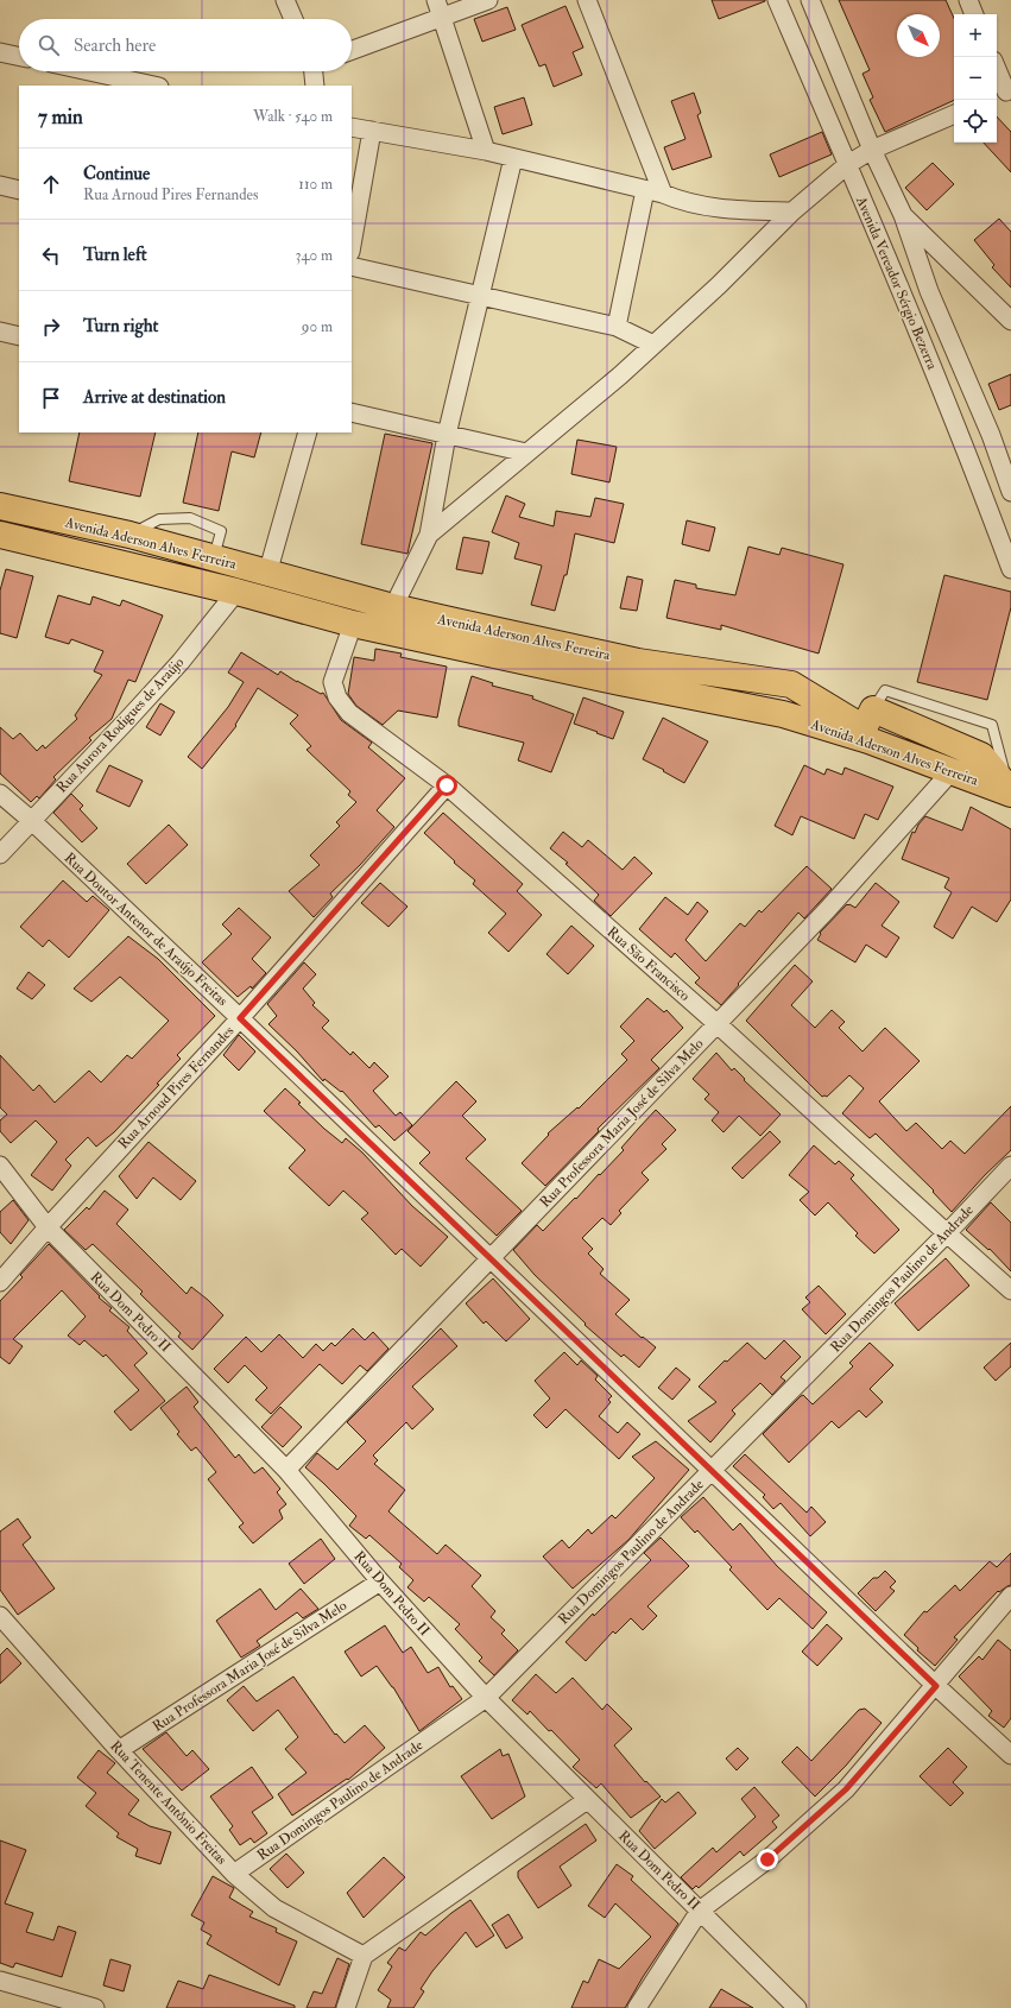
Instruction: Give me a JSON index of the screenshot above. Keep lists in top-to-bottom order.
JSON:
{
  "streets": {
    "main road": ["Avenida Aderson Alves Ferreira"],
    "street": [
      "Avenida Vereador Sérgio Bezerra",
      "Rua Aurora Rodigues de Araújo",
      "Rua Doutor Antenor de Araújo Freitas",
      "Rua São Francisco",
      "Rua Arnoud Pires Fernandes",
      "Rua Professora Maria José de Silva Melo",
      "Rua Domingos Paulino de Andrade",
      "Rua Dom Pedro II",
      "Rua Tenente Antônio Freitas"
    ]
  },
  "crossings": [
    ["Avenida Aderson Alves Ferreira", "Rua Aurora Rodigues de Araújo"],
    ["Avenida Aderson Alves Ferreira", "Rua São Francisco"],
    ["Avenida Aderson Alves Ferreira", "Rua Professora Maria José de Silva Melo"],
    ["Rua Aurora Rodigues de Araújo", "Rua Doutor Antenor de Araújo Freitas"],
    ["Rua Doutor Antenor de Araújo Freitas", "Rua Arnoud Pires Fernandes"],
    ["Rua Doutor Antenor de Araújo Freitas", "Rua Professora Maria José de Silva Melo"],
    ["Rua Doutor Antenor de Araújo Freitas", "Rua Domingos Paulino de Andrade"],
    ["Rua São Francisco", "Rua Arnoud Pires Fernandes"],
    ["Rua São Francisco", "Rua Professora Maria José de Silva Melo"],
    ["Rua São Francisco", "Rua Domingos Paulino de Andrade"],
    ["Rua Arnoud Pires Fernandes", "Rua Dom Pedro II"],
    ["Rua Professora Maria José de Silva Melo", "Rua Dom Pedro II"],
    ["Rua Professora Maria José de Silva Melo", "Rua Tenente Antônio Freitas"],
    ["Rua Domingos Paulino de Andrade", "Rua Dom Pedro II"],
    ["Rua Domingos Paulino de Andrade", "Rua Tenente Antônio Freitas"]
  ],
  "north": "bottom right",
  "page": {
    "map_buttons": ["+", "−"],
    "search": "Search here",
    "heading": ["7 min", "Walk · 540 m"],
    "list": [
      ["Continue", "Rua Arnoud Pires Fernandes", "110 m"],
      ["Turn left", "340 m"],
      ["Turn right", "90 m"],
      "Arrive at destination"
    ]
  }
}
